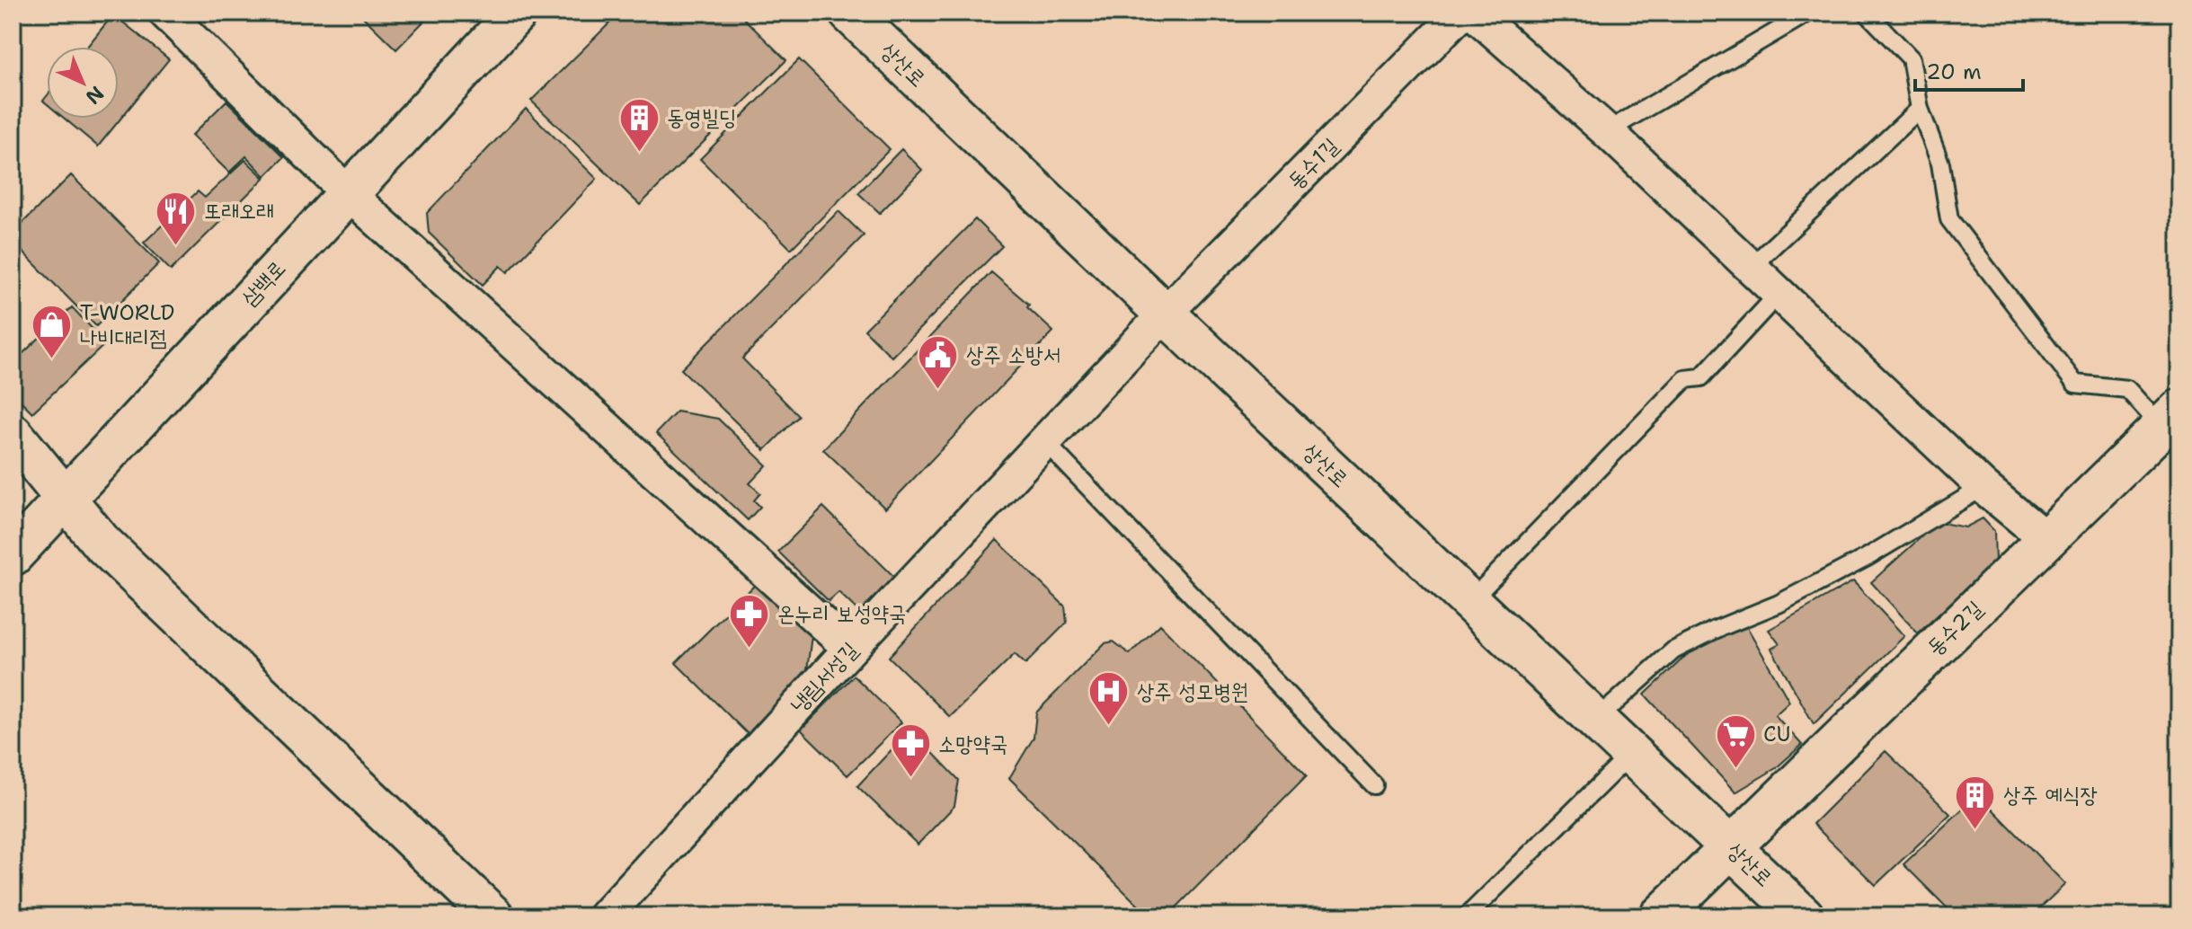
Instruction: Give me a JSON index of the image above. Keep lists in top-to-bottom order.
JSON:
{
  "streets": {
    "street": [
      "상산로",
      "동수1길",
      "삼백로",
      "동수2길",
      "냉림서성길"
    ]
  },
  "crossings": [
    ["상산로", "동수1길"],
    ["상산로", "동수2길"],
    ["상산로", "냉림서성길"],
    ["동수1길", "냉림서성길"]
  ],
  "places": {
    "building": ["동영빌딩", "상주 예식장"],
    "restaurant": ["또래오래"],
    "shop": ["T-WORLD 나비대리점"],
    "public building": ["상주 소방서"],
    "pharmacy": ["온누리 보성약국", "소망약국"],
    "hospital": ["상주 성모병원"],
    "supermarket": ["CU"]
  },
  "scale_bar": "20 m",
  "north": "bottom right"
}
